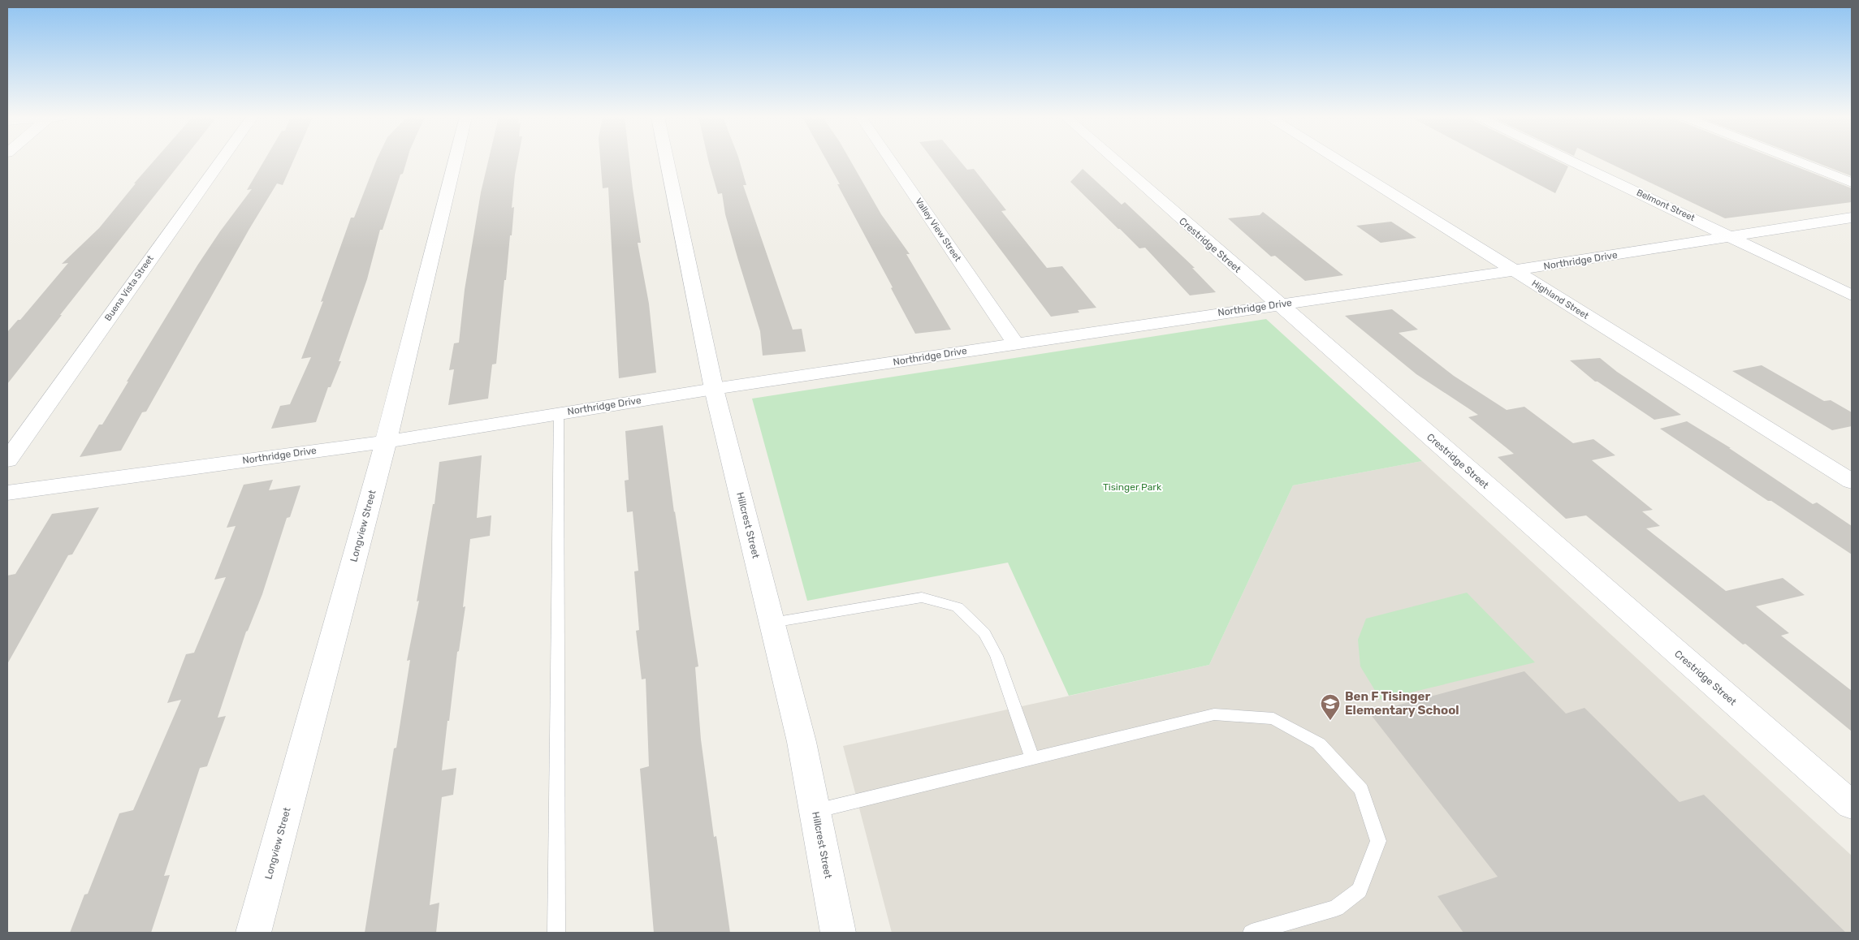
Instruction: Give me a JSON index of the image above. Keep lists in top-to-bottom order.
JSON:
{
  "streets": {
    "street": [
      "Belmont Street",
      "Valley View Street",
      "Crestridge Street",
      "Northridge Drive",
      "Buena Vista Street",
      "Highland Street",
      "Hillcrest Street",
      "Longview Street"
    ]
  },
  "crossings": [
    ["Belmont Street", "Northridge Drive"],
    ["Valley View Street", "Northridge Drive"],
    ["Crestridge Street", "Northridge Drive"],
    ["Northridge Drive", "Highland Street"],
    ["Northridge Drive", "Hillcrest Street"],
    ["Northridge Drive", "Longview Street"]
  ],
  "parks": ["Tisinger Park"],
  "places": {
    "school or university": ["Ben F Tisinger Elementary School"]
  }
}
